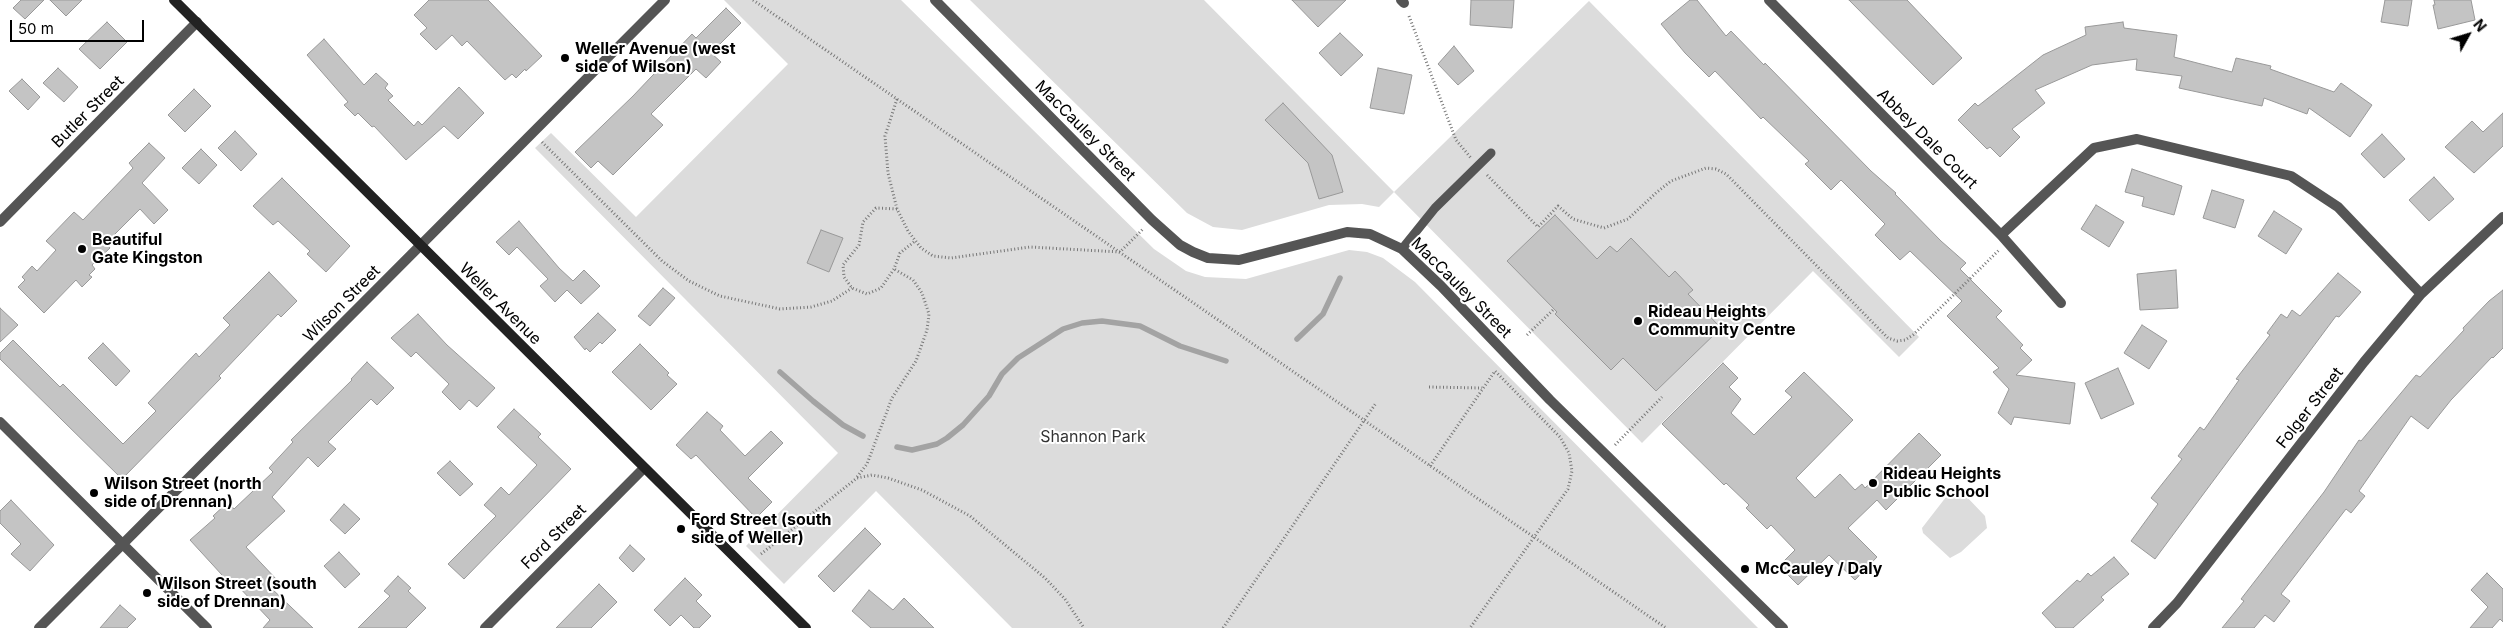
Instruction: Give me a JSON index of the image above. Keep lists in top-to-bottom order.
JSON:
{
  "streets": {
    "street": [
      "Butler Street",
      "MacCauley Street",
      "Abbey Dale Court",
      "Wilson Street",
      "Weller Avenue",
      "Folger Street",
      "Ford Street"
    ]
  },
  "crossings": [
    ["Butler Street", "Weller Avenue"],
    ["Wilson Street", "Weller Avenue"],
    ["Weller Avenue", "Ford Street"]
  ],
  "parks": ["Shannon Park"],
  "places": [
    "Weller Avenue (west side of Wilson)",
    "Beautiful Gate Kingston",
    "Rideau Heights Community Centre",
    "Rideau Heights Public School",
    "Wilson Street (north side of Drennan)",
    "Ford Street (south side of Weller)",
    "McCauley / Daly",
    "Wilson Street (south side of Drennan)"
  ],
  "scale_bar": "50 m",
  "north": "top right"
}
